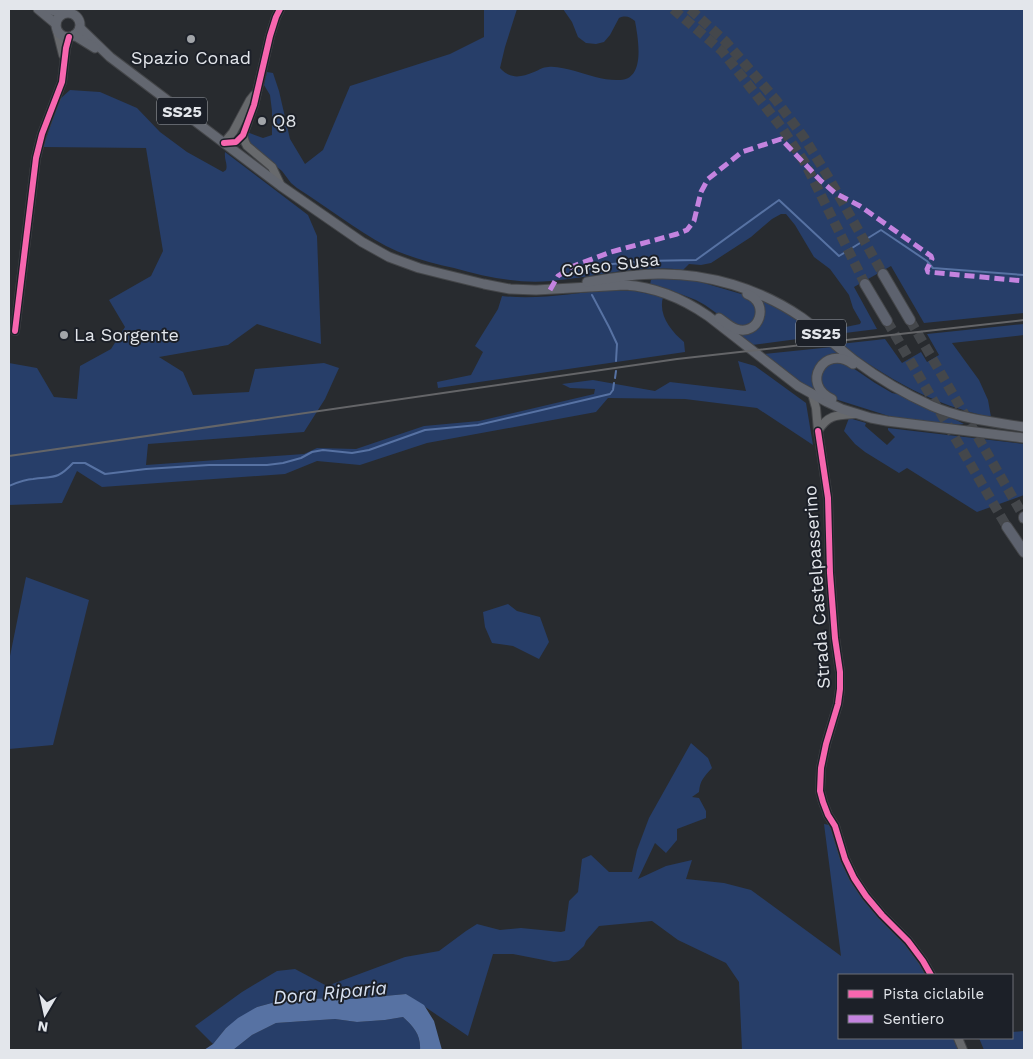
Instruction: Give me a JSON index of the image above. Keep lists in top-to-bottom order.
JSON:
{
  "streets": {
    "main road": ["SS25", "Corso Susa"],
    "street": ["Strada Castelpasserino"]
  },
  "crossings": [
    ["SS25", "Corso Susa"],
    ["Corso Susa", "Strada Castelpasserino"]
  ],
  "water": ["Dora Riparia"],
  "places": ["Spazio Conad", "Q8", "La Sorgente"],
  "legend": ["Pista ciclabile", "Sentiero"],
  "north": "bottom"
}
